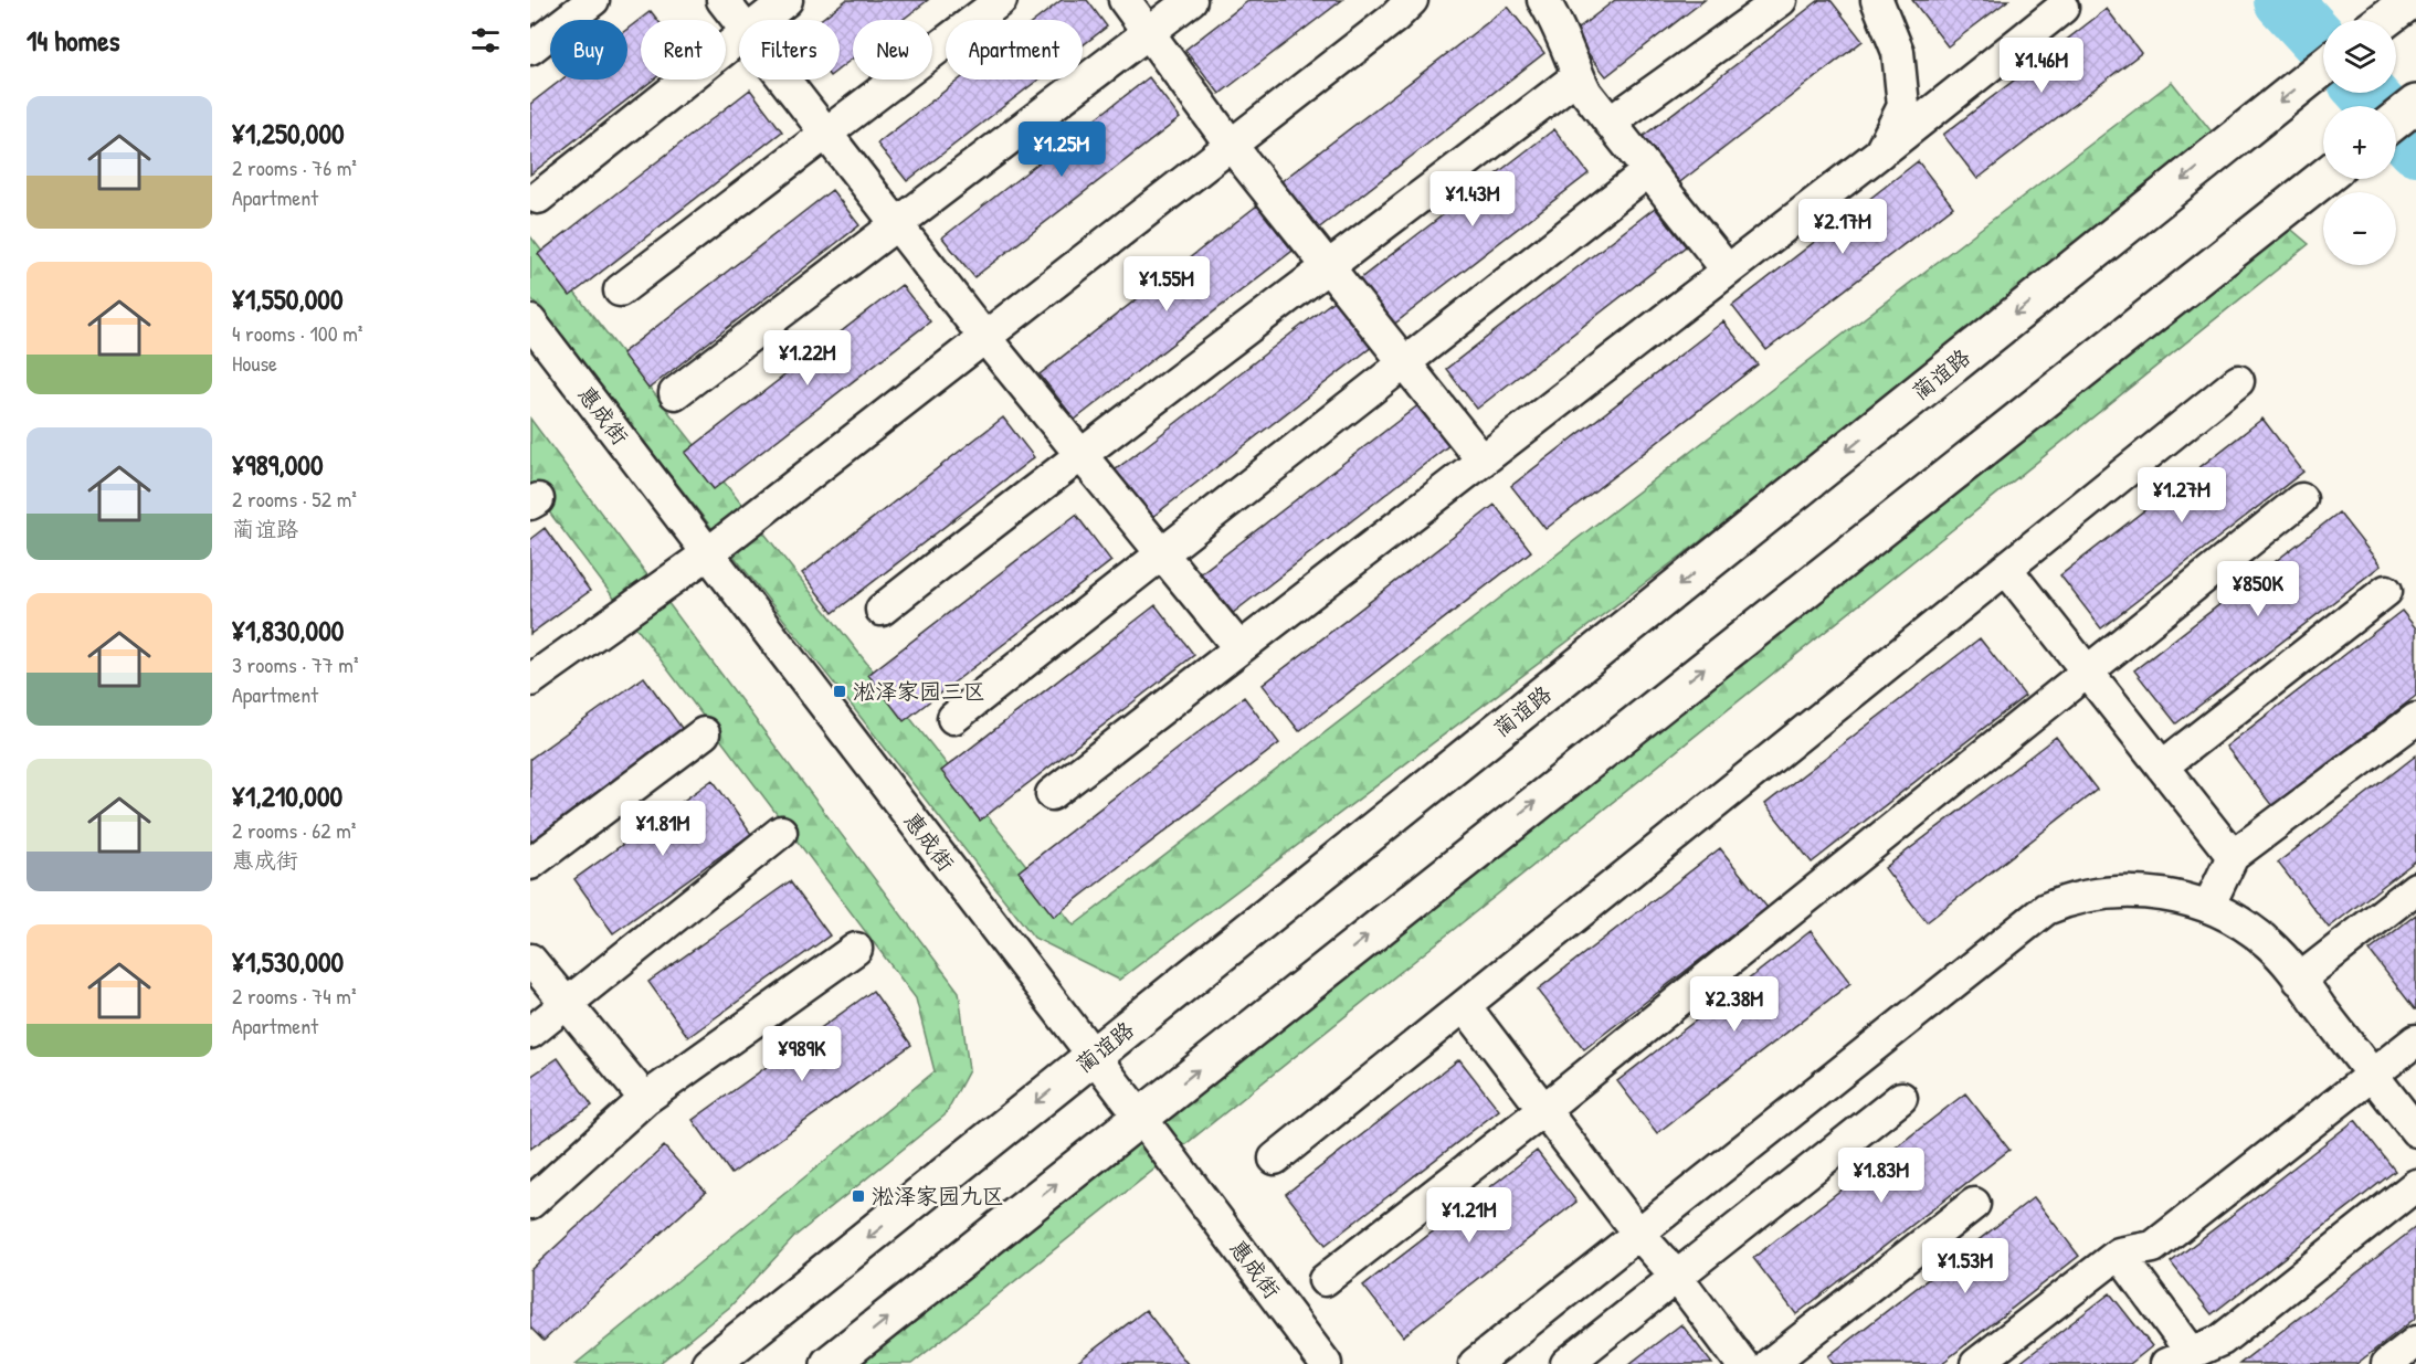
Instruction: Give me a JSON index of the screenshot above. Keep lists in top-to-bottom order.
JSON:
{
  "streets": {
    "main road": ["蔺谊路"],
    "street": ["惠成街"]
  },
  "crossings": [
    ["蔺谊路", "惠成街"]
  ],
  "places": {
    "transit": ["淞泽家园三区", "淞泽家园九区"]
  },
  "page": {
    "heading": "14 homes",
    "map_buttons": ["+", "−"],
    "chip": [
      "Buy",
      "Rent",
      "Filters",
      "New",
      "Apartment"
    ],
    "price": [
      "¥1.46M",
      "¥1.25M",
      "¥1.43M",
      "¥2.17M",
      "¥1.55M",
      "¥1.22M",
      "¥1.27M",
      "¥850K",
      "¥1.81M",
      "¥2.38M",
      "¥989K",
      "¥1.83M",
      "¥1.21M",
      "¥1.53M"
    ],
    "list": [
      {
        "name": "¥1,250,000",
        "note": "2 rooms · 76 m² · Apartment"
      },
      {
        "name": "¥1,550,000",
        "note": "4 rooms · 100 m² · House"
      },
      {
        "name": "¥989,000",
        "note": "2 rooms · 52 m² · 蔺谊路"
      },
      {
        "name": "¥1,830,000",
        "note": "3 rooms · 77 m² · Apartment"
      },
      {
        "name": "¥1,210,000",
        "note": "2 rooms · 62 m² · 惠成街"
      },
      {
        "name": "¥1,530,000",
        "note": "2 rooms · 74 m² · Apartment"
      }
    ]
  }
}
